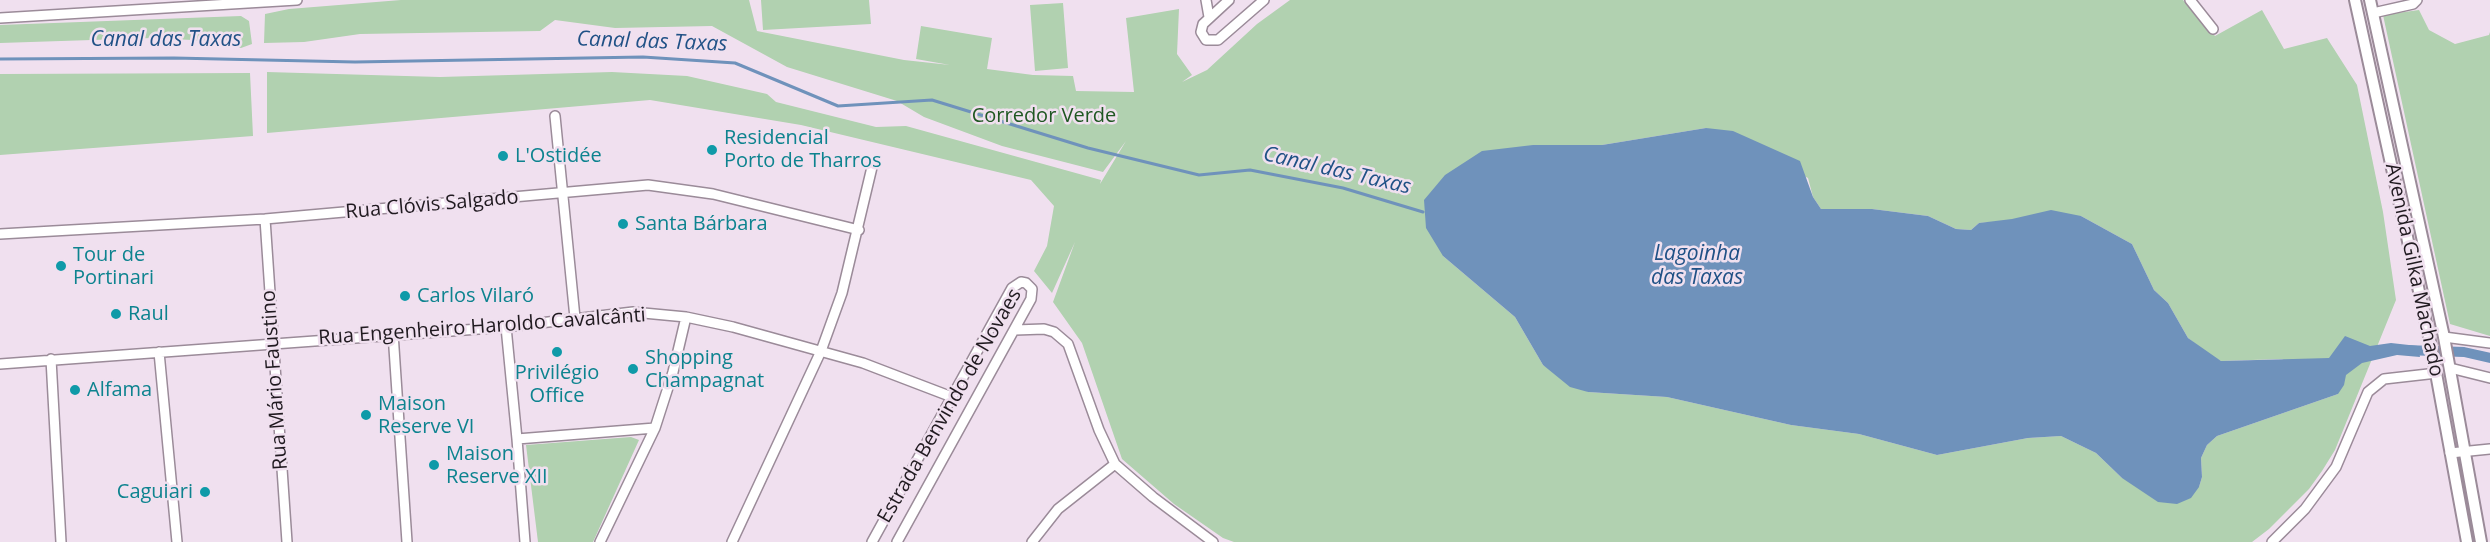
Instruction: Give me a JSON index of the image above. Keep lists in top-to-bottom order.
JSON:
{
  "streets": {
    "street": [
      "Rua Clóvis Salgado",
      "Avenida Gilka Machado",
      "Rua Engenheiro Haroldo Cavalcânti",
      "Rua Mário Faustino",
      "Estrada Benvindo de Novaes"
    ]
  },
  "crossings": [
    ["Rua Clóvis Salgado", "Rua Mário Faustino"],
    ["Rua Engenheiro Haroldo Cavalcânti", "Rua Mário Faustino"],
    ["Rua Engenheiro Haroldo Cavalcânti", "Estrada Benvindo de Novaes"]
  ],
  "water": ["Canal das Taxas", "Lagoinha das Taxas"],
  "parks": ["Corredor Verde"],
  "places": [
    "Residencial Porto de Tharros",
    "L'Ostidée",
    "Santa Bárbara",
    "Tour de Portinari",
    "Carlos Vilaró",
    "Raul",
    "Privilégio Office",
    "Shopping Champagnat",
    "Alfama",
    "Maison Reserve VI",
    "Maison Reserve XII",
    "Caguiari"
  ]
}
